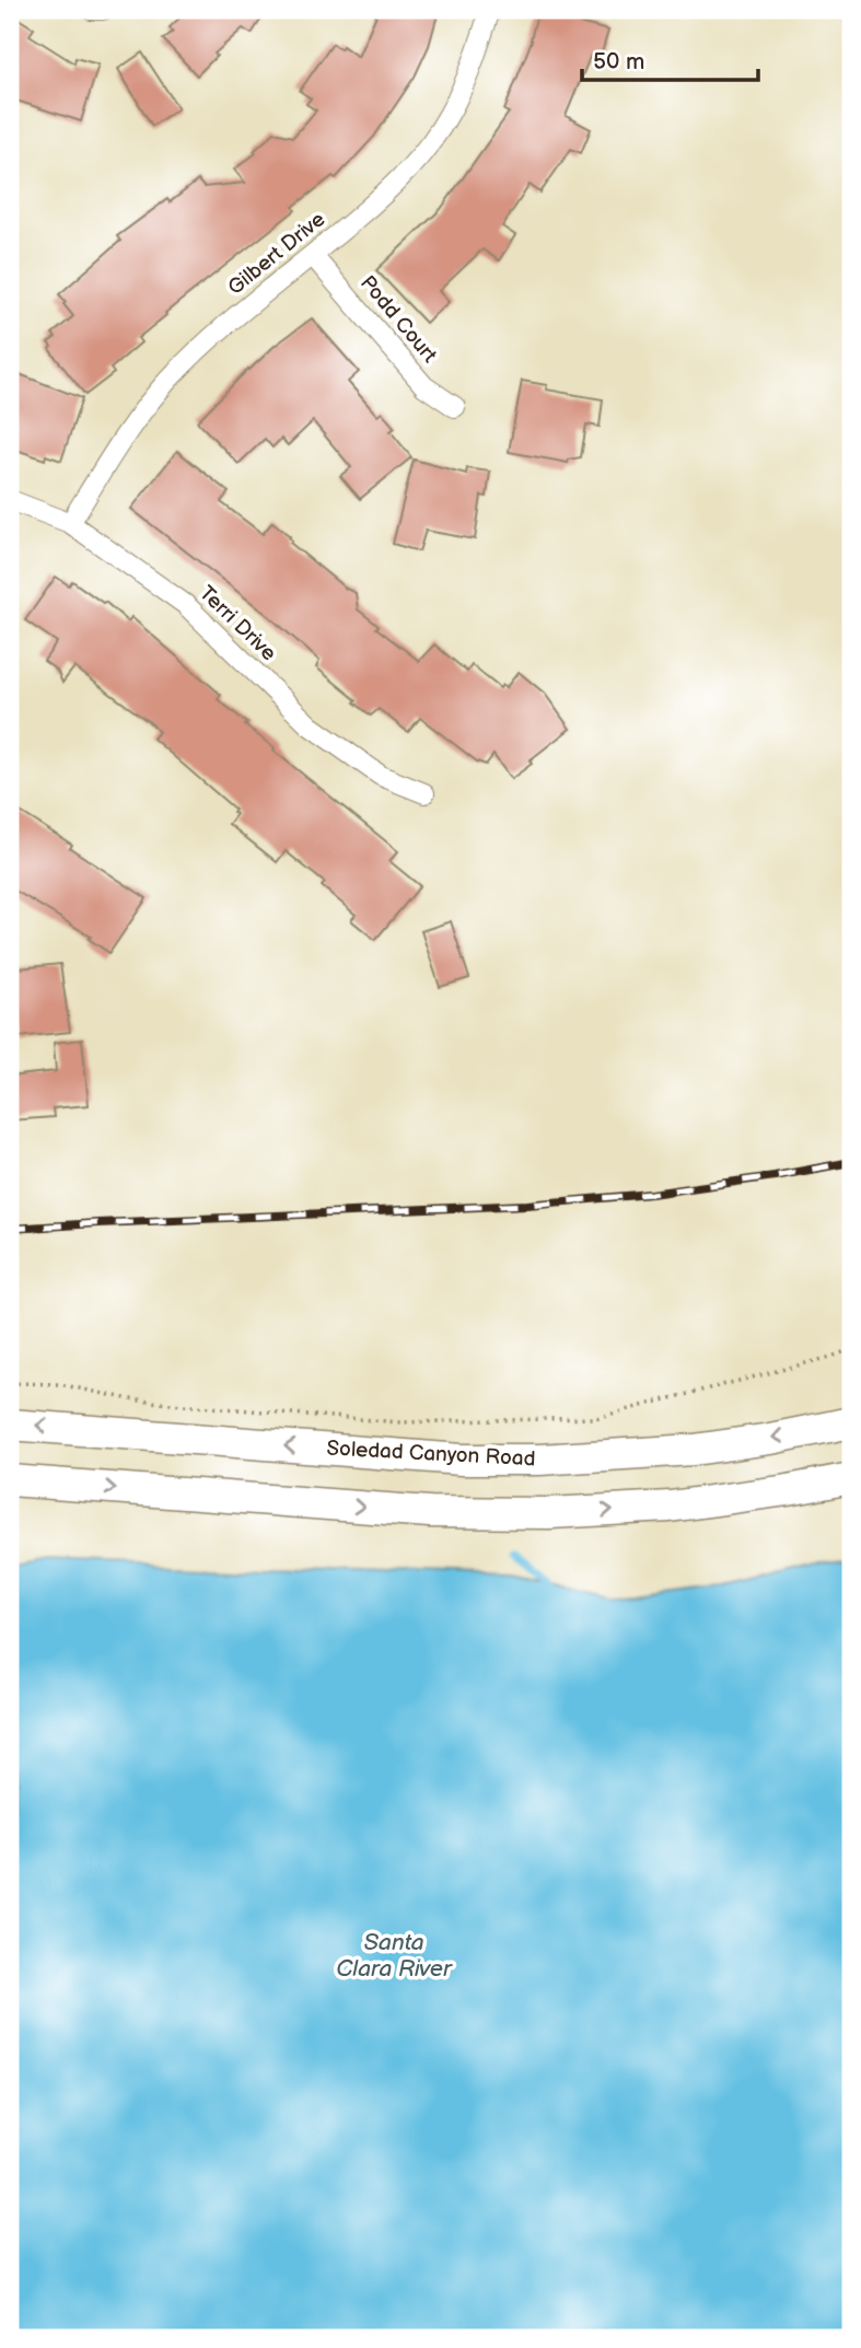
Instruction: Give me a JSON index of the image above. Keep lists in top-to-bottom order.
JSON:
{
  "streets": {
    "main road": ["Soledad Canyon Road"],
    "street": ["Gilbert Drive", "Podd Court", "Terri Drive"]
  },
  "crossings": [
    ["Gilbert Drive", "Podd Court"],
    ["Gilbert Drive", "Terri Drive"]
  ],
  "water": ["Santa Clara River"],
  "scale_bar": "50 m"
}
